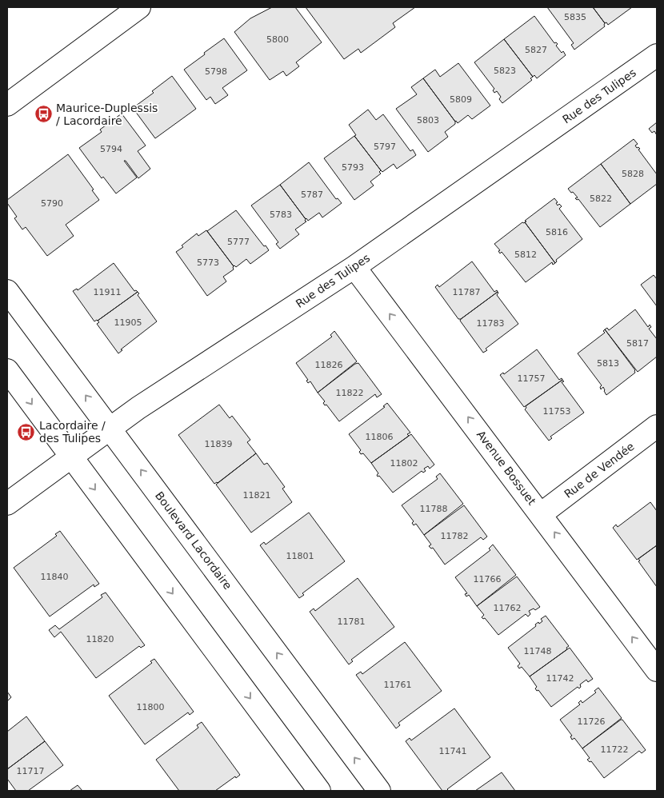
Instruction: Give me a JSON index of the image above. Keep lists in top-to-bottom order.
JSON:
{
  "streets": {
    "street": [
      "Rue des Tulipes",
      "Avenue Bossuet",
      "Rue de Vendée",
      "Boulevard Lacordaire"
    ]
  },
  "crossings": [
    ["Rue des Tulipes", "Avenue Bossuet"],
    ["Rue des Tulipes", "Boulevard Lacordaire"],
    ["Avenue Bossuet", "Rue de Vendée"]
  ],
  "one_way": ["Avenue Bossuet"],
  "places": {
    "bus stop": ["Maurice-Duplessis / Lacordaire", "Lacordaire / des Tulipes"]
  },
  "house_numbers": [
    "5835",
    "5800",
    "5827",
    "5823",
    "5798",
    "5809",
    "5803",
    "5797",
    "5794",
    "5793",
    "5828",
    "5787",
    "5822",
    "5790",
    "5783",
    "5816",
    "5777",
    "5812",
    "5773",
    "11911",
    "11787",
    "11905",
    "11783",
    "5817",
    "5813",
    "11826",
    "11757",
    "11822",
    "11753",
    "11806",
    "11839",
    "11802",
    "11821",
    "11788",
    "11782",
    "11801",
    "11840",
    "11766",
    "11762",
    "11781",
    "11820",
    "11748",
    "11742",
    "11761",
    "11800",
    "11726",
    "11722",
    "11741",
    "11717"
  ]
}
